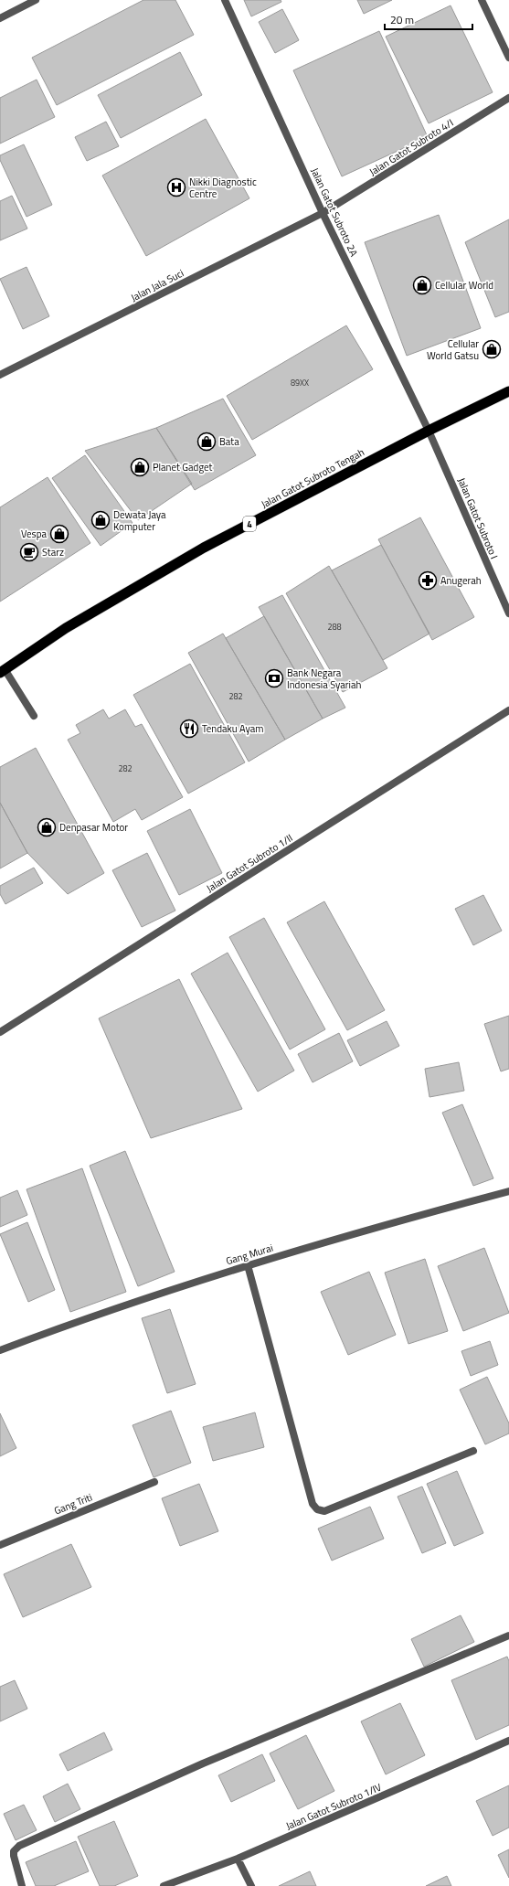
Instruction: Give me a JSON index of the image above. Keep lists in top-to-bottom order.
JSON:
{
  "streets": {
    "highway": ["Jalan Gatot Subroto Tengah", "4"],
    "street": [
      "Jalan Gatot Subroto 4/I",
      "Jalan Gatot Subroto 2A",
      "Jalan Jala Suci",
      "Jalan Gatot Subroto I",
      "Jalan Gatot Subroto 1/II",
      "Gang Murai",
      "Gang Triti",
      "Jalan Gatot Subroto 1/IV"
    ]
  },
  "crossings": [
    ["Jalan Gatot Subroto 4/I", "Jalan Gatot Subroto 2A"],
    ["Jalan Gatot Subroto 4/I", "Jalan Jala Suci"],
    ["Jalan Gatot Subroto 2A", "Jalan Jala Suci"],
    ["Jalan Gatot Subroto 2A", "Jalan Gatot Subroto Tengah"],
    ["Jalan Gatot Subroto 2A", "Jalan Gatot Subroto I"],
    ["Jalan Gatot Subroto Tengah", "Jalan Gatot Subroto I"]
  ],
  "places": {
    "hospital": ["Nikki Diagnostic Centre"],
    "shop": [
      "Cellular World",
      "Cellular World Gatsu",
      "Bata",
      "Planet Gadget",
      "Dewata Jaya Komputer",
      "Vespa",
      "Denpasar Motor"
    ],
    "cafe": ["Starz"],
    "pharmacy": ["Anugerah"],
    "bank": ["Bank Negara Indonesia Syariah"],
    "restaurant": ["Tendaku Ayam"]
  },
  "house_numbers": [
    "89XX",
    "288",
    "282",
    "282"
  ],
  "scale_bar": "20 m"
}
